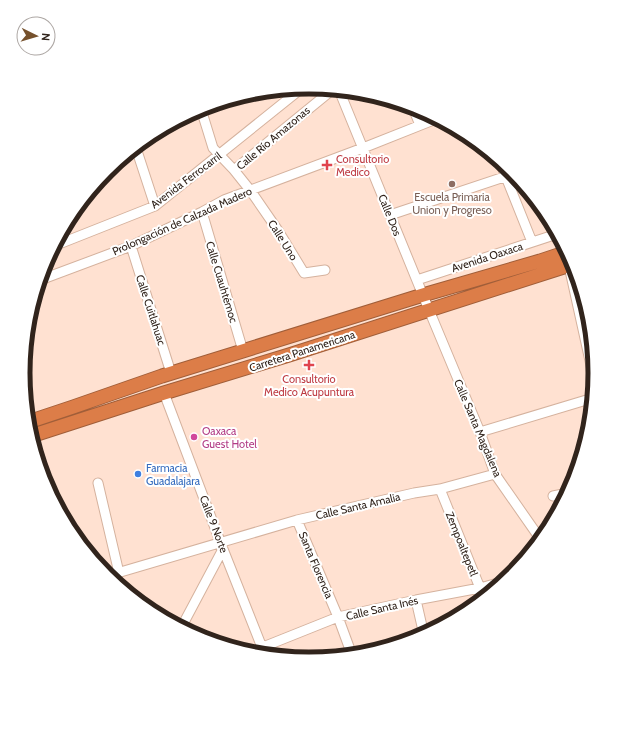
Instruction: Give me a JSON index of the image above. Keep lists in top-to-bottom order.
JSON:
{
  "streets": {
    "highway": ["Carretera Panamericana"],
    "street": [
      "Calle Río Amazonas",
      "Avenida Ferrocarril",
      "Calle Dos",
      "Prolongación de Calzada Madero",
      "Calle Uno",
      "Avenida Oaxaca",
      "Calle Cuauhtémoc",
      "Calle Cuitlahuac",
      "Calle Santa Magdalena",
      "Calle Santa Amalia",
      "Calle 9 Norte",
      "Zempoaltepetl",
      "Santa Florencia",
      "Calle Santa Inés"
    ]
  },
  "crossings": [
    ["Calle Río Amazonas", "Prolongación de Calzada Madero"],
    ["Calle Río Amazonas", "Calle Uno"],
    ["Calle Dos", "Prolongación de Calzada Madero"],
    ["Calle Dos", "Avenida Oaxaca"],
    ["Calle Dos", "Carretera Panamericana"],
    ["Calle Dos", "Calle Santa Magdalena"],
    ["Prolongación de Calzada Madero", "Calle Uno"],
    ["Prolongación de Calzada Madero", "Calle Cuauhtémoc"],
    ["Prolongación de Calzada Madero", "Calle Cuitlahuac"],
    ["Calle Cuauhtémoc", "Carretera Panamericana"],
    ["Calle Cuitlahuac", "Carretera Panamericana"],
    ["Carretera Panamericana", "Calle Santa Magdalena"],
    ["Carretera Panamericana", "Calle 9 Norte"],
    ["Calle Santa Magdalena", "Calle Santa Amalia"],
    ["Calle Santa Amalia", "Calle 9 Norte"],
    ["Calle Santa Amalia", "Zempoaltepetl"],
    ["Calle Santa Amalia", "Santa Florencia"],
    ["Zempoaltepetl", "Calle Santa Inés"],
    ["Santa Florencia", "Calle Santa Inés"]
  ],
  "places": {
    "health": ["Consultorio Medico", "Consultorio Medico Acupuntura"],
    "other": ["Escuela Primaria Union y Progreso", "Oaxaca Guest Hotel", "Farmacia Guadalajara"]
  },
  "north": "right"
}
